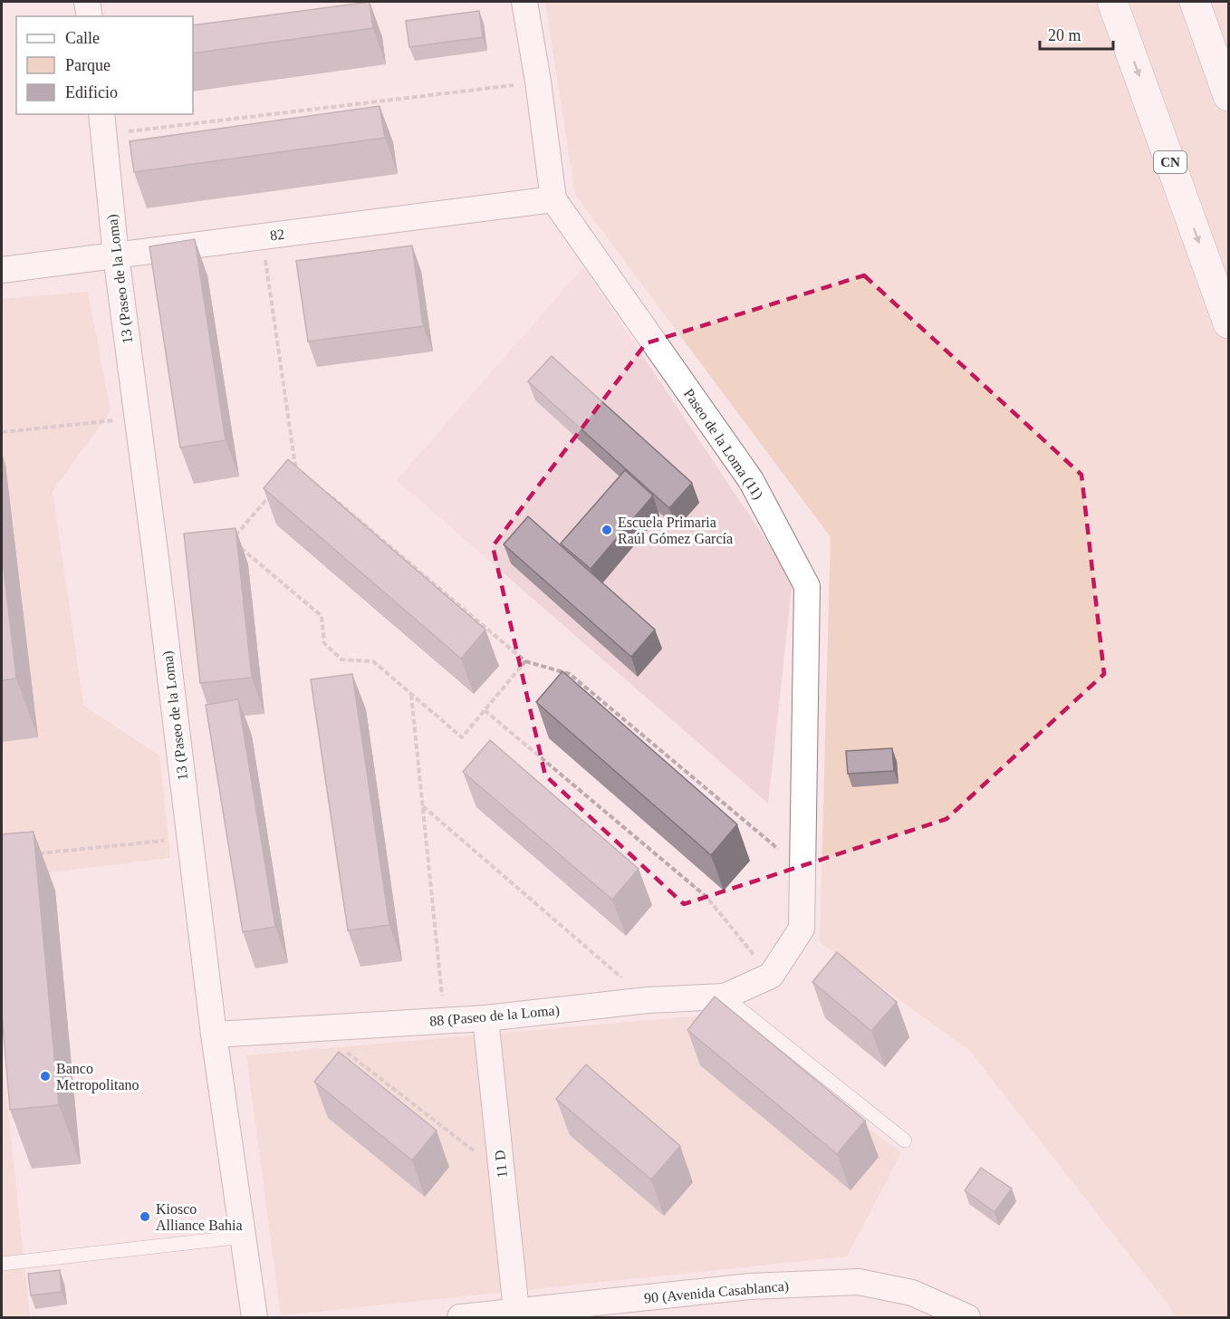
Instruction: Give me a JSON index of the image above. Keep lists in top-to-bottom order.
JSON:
{
  "streets": {
    "highway": ["CN"],
    "street": [
      "82",
      "13 (Paseo de la Loma)",
      "Paseo de la Loma (11)",
      "88 (Paseo de la Loma)",
      "11 D",
      "90 (Avenida Casablanca)"
    ]
  },
  "crossings": [
    ["82", "13 (Paseo de la Loma)"],
    ["82", "Paseo de la Loma (11)"],
    ["13 (Paseo de la Loma)", "88 (Paseo de la Loma)"],
    ["Paseo de la Loma (11)", "88 (Paseo de la Loma)"],
    ["88 (Paseo de la Loma)", "11 D"],
    ["11 D", "90 (Avenida Casablanca)"]
  ],
  "places": ["Escuela Primaria Raúl Gómez García", "Banco Metropolitano", "Kiosco Alliance Bahia"],
  "legend": ["Calle", "Parque", "Edificio"],
  "scale_bar": "20 m"
}
